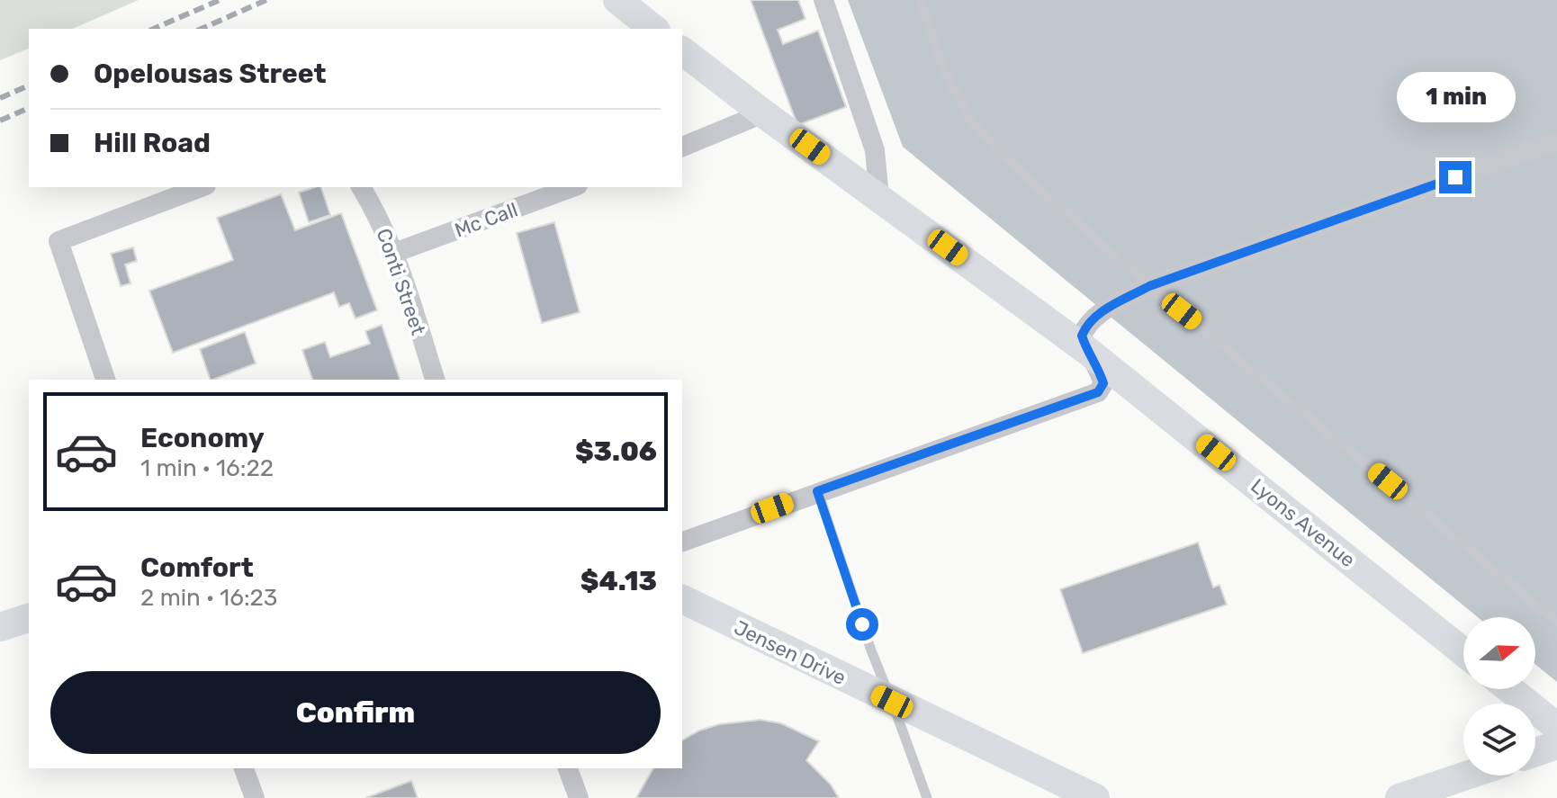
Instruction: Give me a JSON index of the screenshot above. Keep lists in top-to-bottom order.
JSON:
{
  "streets": {
    "street": [
      "Mc Call",
      "Conti Street",
      "Lyons Avenue",
      "Jensen Drive"
    ]
  },
  "crossings": [
    ["Mc Call", "Conti Street"]
  ],
  "north": "right",
  "page": {
    "banner": ["Opelousas Street", "Hill Road"],
    "bubble": "1 min",
    "list": [
      {
        "name": "Economy",
        "note": "1 min · 16:22",
        "value": "$3.06"
      },
      {
        "name": "Comfort",
        "note": "2 min · 16:23",
        "value": "$4.13"
      }
    ],
    "buttons": "Confirm"
  }
}
